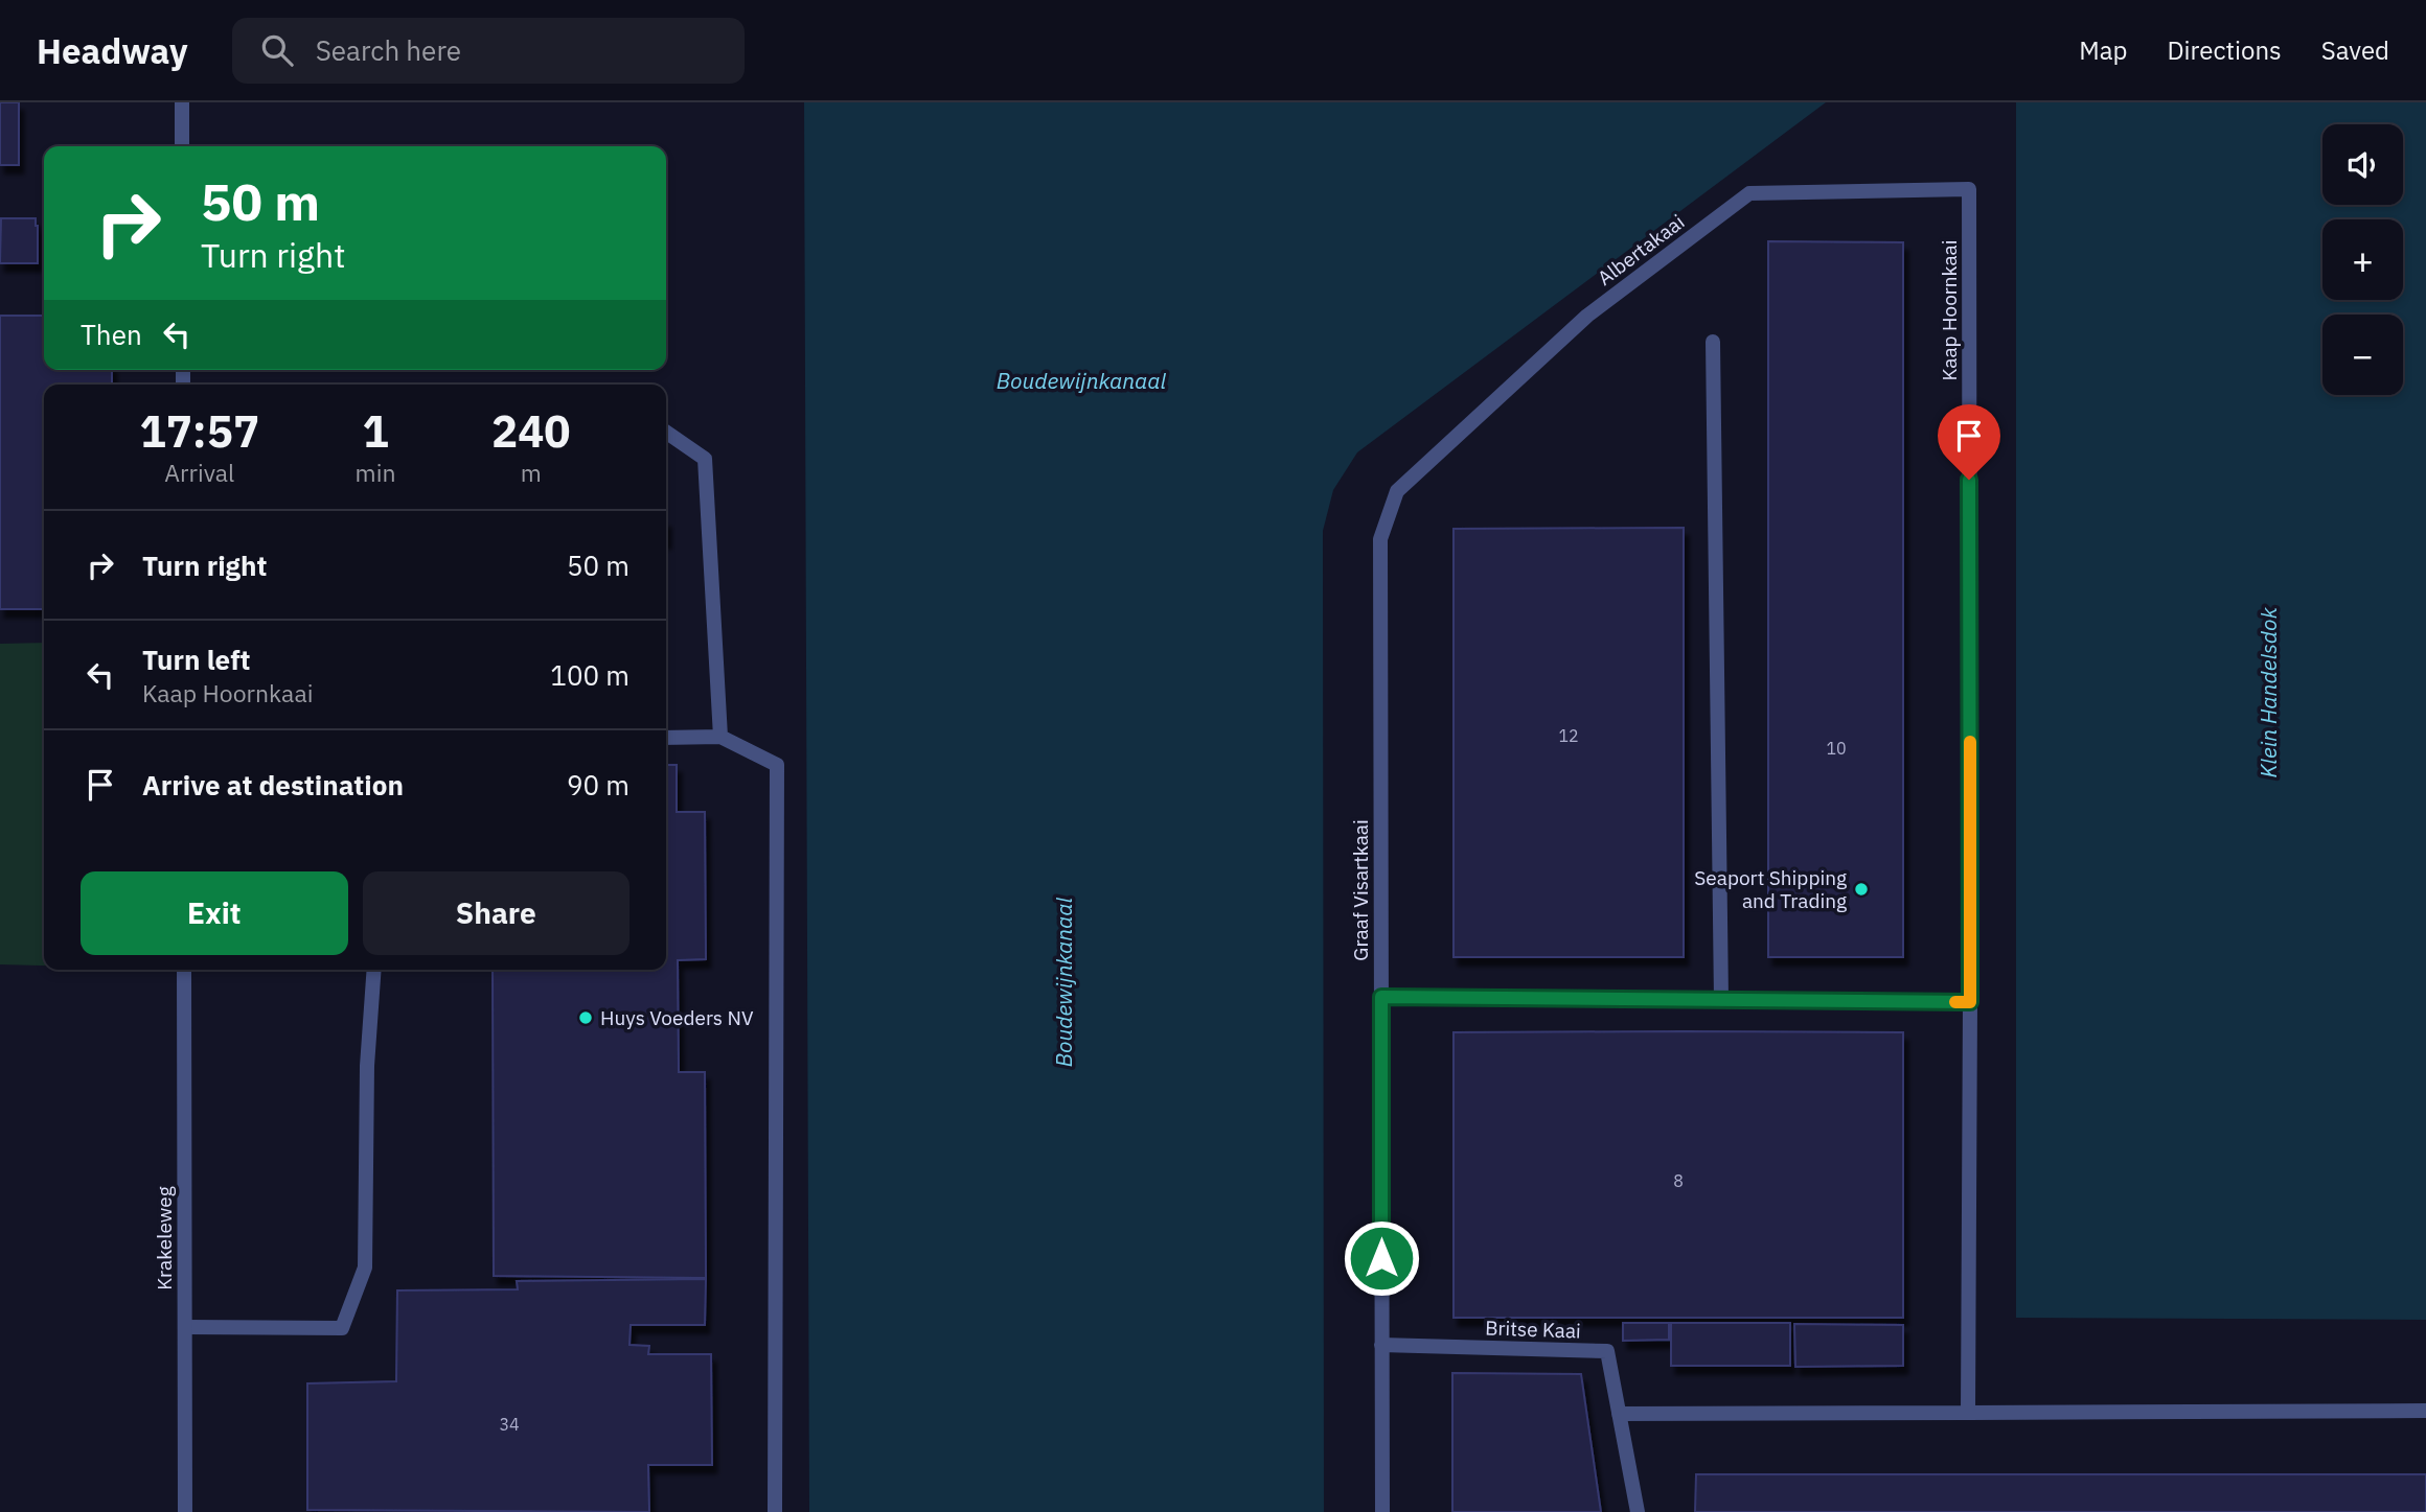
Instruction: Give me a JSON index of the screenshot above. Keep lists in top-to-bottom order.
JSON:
{
  "streets": {
    "street": [
      "Albertakaai",
      "Kaap Hoornkaai",
      "Graaf Visartkaai",
      "Krakeleweg",
      "Britse Kaai"
    ]
  },
  "crossings": [
    ["Albertakaai", "Kaap Hoornkaai"],
    ["Albertakaai", "Graaf Visartkaai"],
    ["Graaf Visartkaai", "Britse Kaai"]
  ],
  "water": ["Boudewijnkanaal", "Klein Handelsdok"],
  "places": ["Seaport Shipping and Trading", "Huys Voeders NV"],
  "house_numbers": [
    "12",
    "10",
    "8",
    "34"
  ],
  "page": {
    "header": "Headway",
    "search": "Search here",
    "nav": ["Map", "Directions", "Saved"],
    "map_buttons": ["+", "−"],
    "turn": ["50 m", "Turn right"],
    "then": "Then",
    "eta": [
      "17:57",
      "Arrival",
      "1",
      "min",
      "240",
      "m"
    ],
    "list": [
      {
        "name": "Turn right",
        "value": "50 m"
      },
      {
        "name": "Turn left",
        "note": "Kaap Hoornkaai",
        "value": "100 m"
      },
      {
        "name": "Arrive at destination",
        "value": "90 m"
      }
    ],
    "buttons": ["Exit", "Share"]
  }
}
